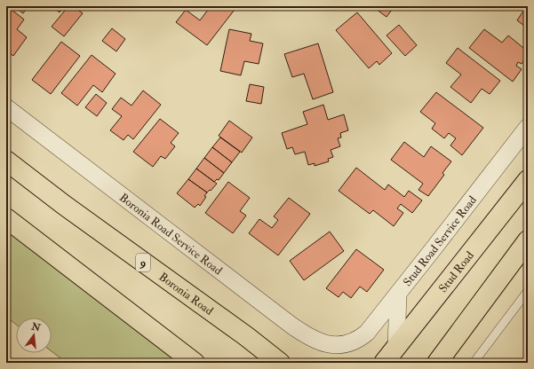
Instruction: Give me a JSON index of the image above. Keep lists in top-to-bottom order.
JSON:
{
  "streets": {
    "main road": ["9", "Stud Road", "Boronia Road"],
    "street": ["Boronia Road Service Road", "Stud Road Service Road"]
  },
  "crossings": [
    ["Boronia Road Service Road", "Stud Road Service Road"]
  ],
  "north": "top"
}
